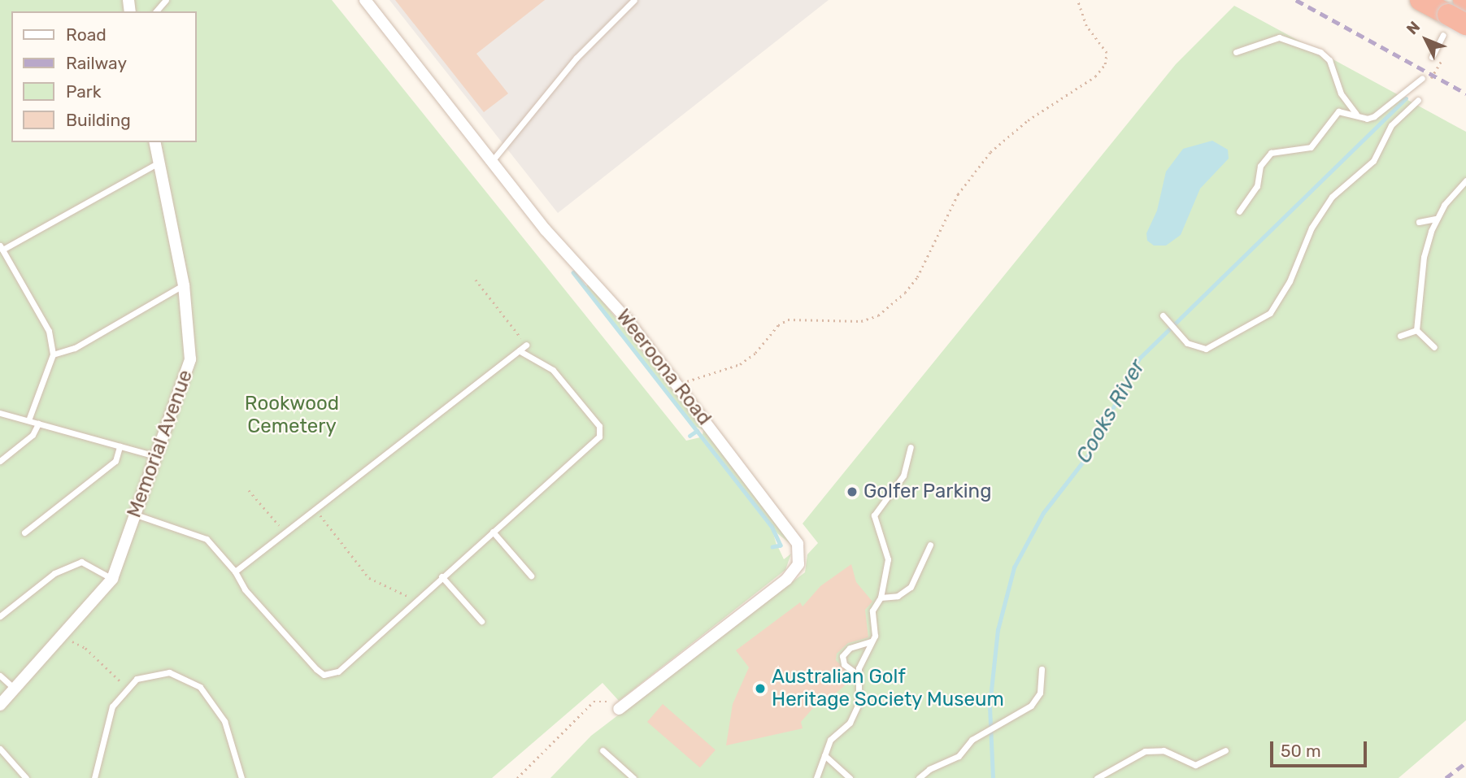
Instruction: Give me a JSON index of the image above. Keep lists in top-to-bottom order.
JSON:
{
  "streets": {
    "street": ["Weeroona Road", "Memorial Avenue"]
  },
  "water": ["Cooks River"],
  "parks": ["Rookwood Cemetery"],
  "places": ["Golfer Parking", "Australian Golf Heritage Society Museum"],
  "legend": [
    "Road",
    "Railway",
    "Park",
    "Building"
  ],
  "scale_bar": "50 m",
  "north": "top left"
}
